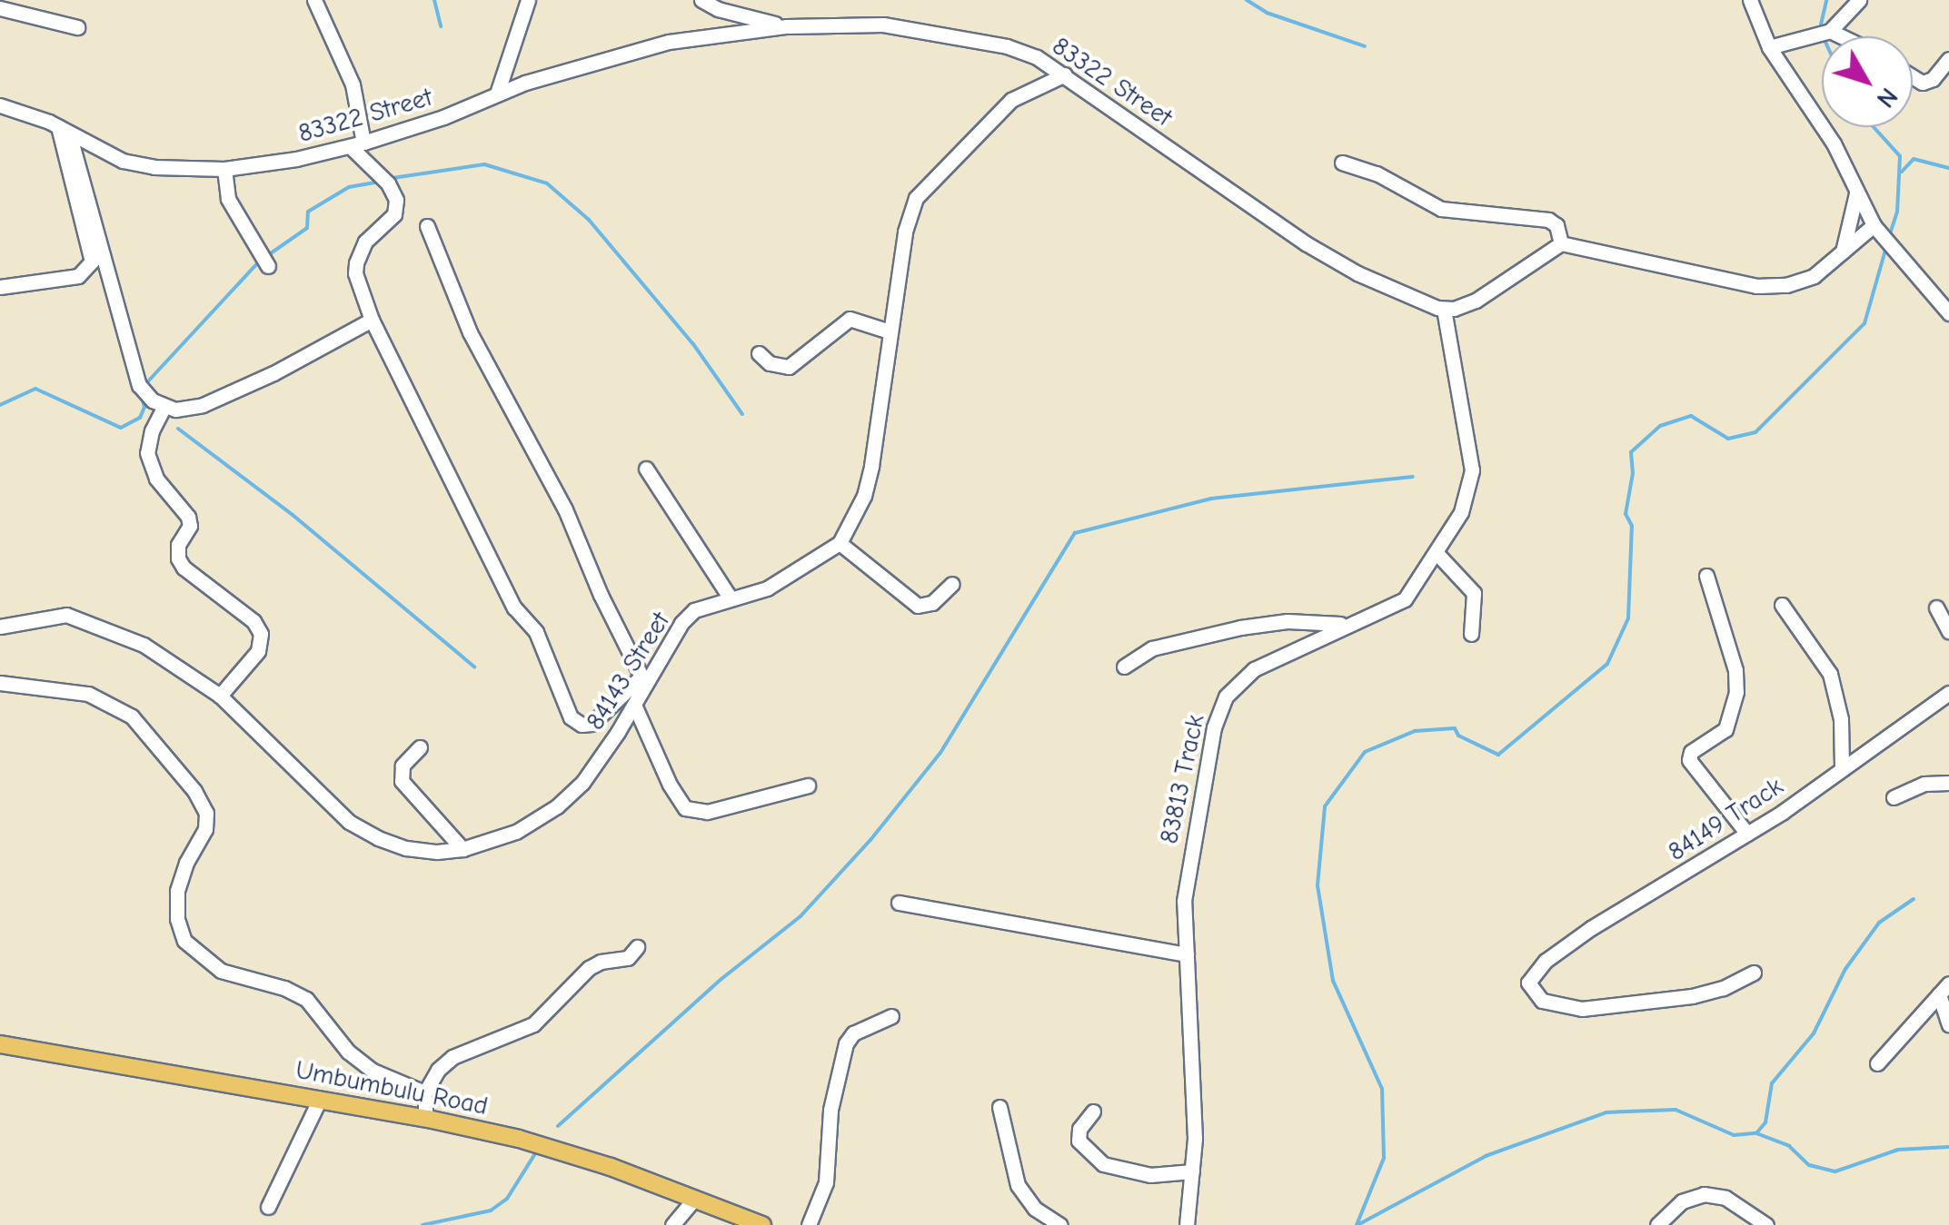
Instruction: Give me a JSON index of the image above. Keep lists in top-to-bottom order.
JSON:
{
  "streets": {
    "main road": ["Umbumbulu Road"],
    "street": [
      "83322 Street",
      "84143 Street",
      "83813 Track",
      "84149 Track"
    ]
  },
  "crossings": [
    ["83322 Street", "83813 Track"]
  ],
  "north": "bottom right"
}
